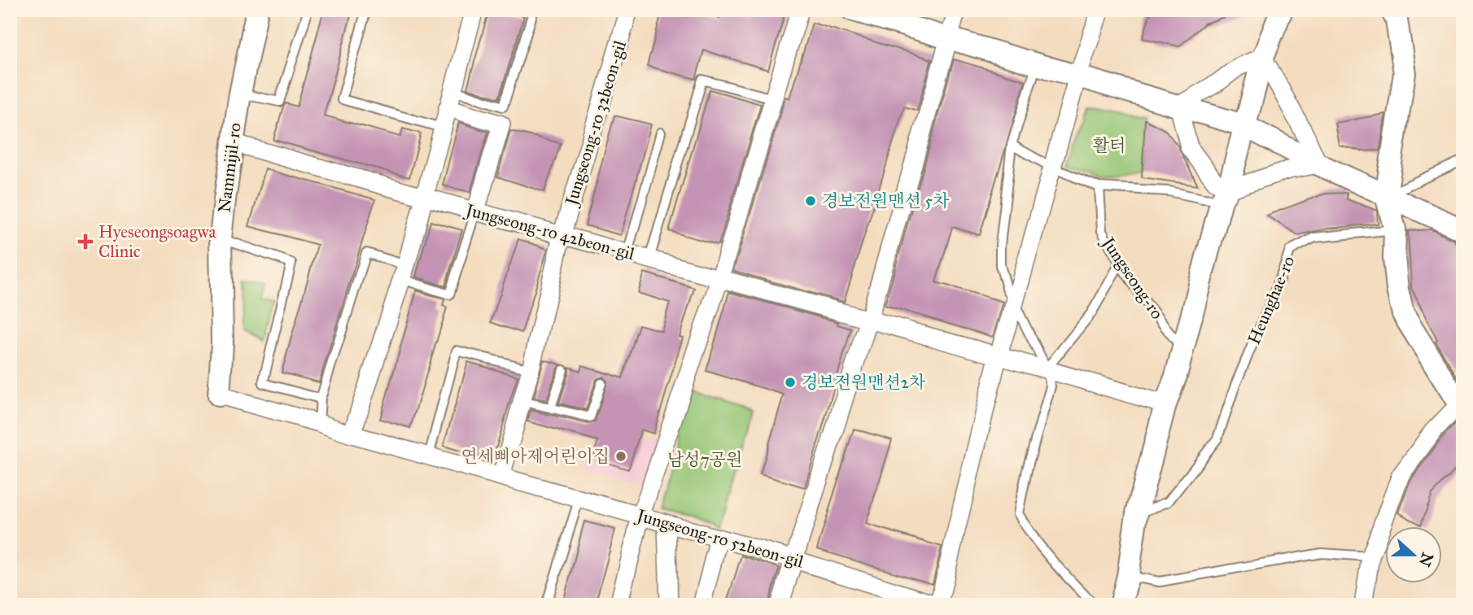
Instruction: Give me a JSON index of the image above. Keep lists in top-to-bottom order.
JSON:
{
  "streets": {
    "street": [
      "Jungseong-ro 32beon-gil",
      "Nammijil-ro",
      "Jungseong-ro 42beon-gil",
      "Jungseong-ro",
      "Jungseong-ro 52beon-gil"
    ],
    "lane": ["Heunghae-ro"]
  },
  "crossings": [
    ["Jungseong-ro 32beon-gil", "Jungseong-ro 42beon-gil"],
    ["Nammijil-ro", "Jungseong-ro 42beon-gil"],
    ["Nammijil-ro", "Jungseong-ro 52beon-gil"],
    ["Jungseong-ro 42beon-gil", "Jungseong-ro"],
    ["Jungseong-ro 42beon-gil", "Jungseong-ro 52beon-gil"],
    ["Jungseong-ro", "Heunghae-ro"]
  ],
  "parks": ["활터", "남성7공원"],
  "places": {
    "other": ["경보전원맨션 5차", "경보전원맨션2차", "연세삐아제어린이집"],
    "health": ["Hyeseongsoagwa Clinic"]
  },
  "north": "right"
}
